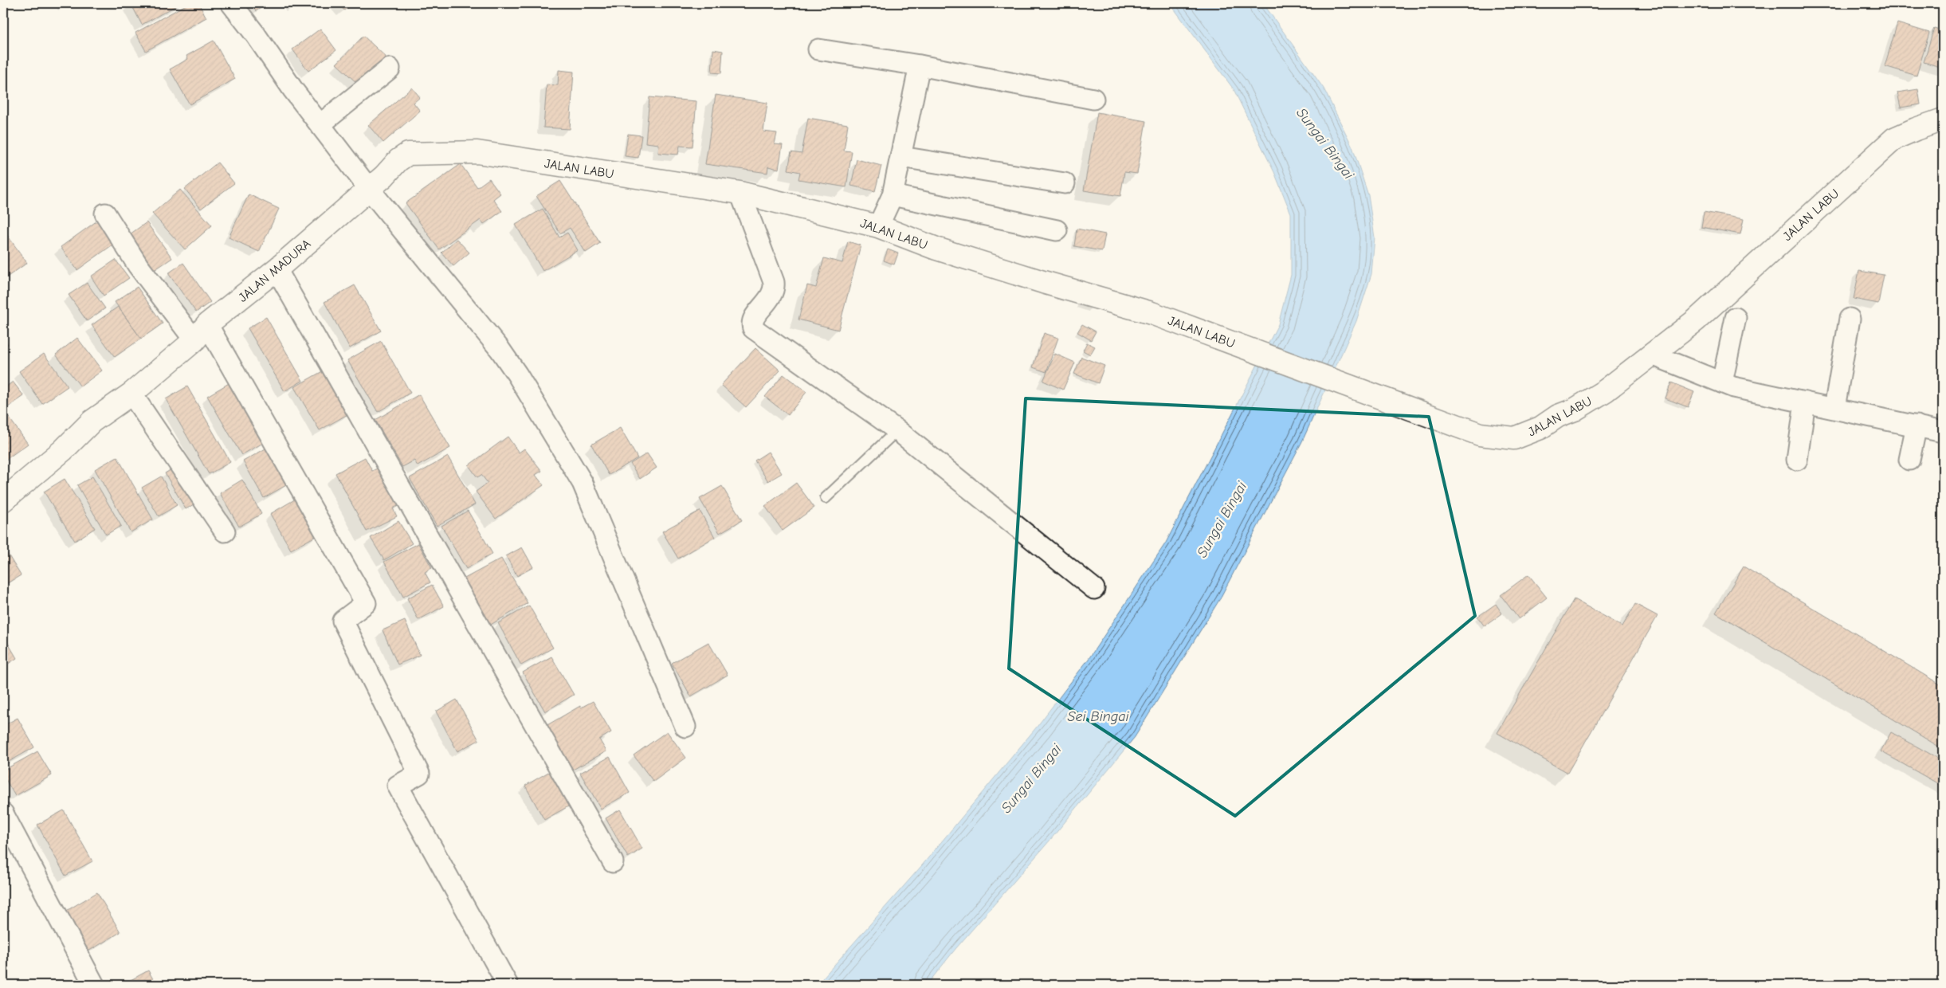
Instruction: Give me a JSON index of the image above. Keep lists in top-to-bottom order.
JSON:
{
  "streets": {
    "street": ["JALAN LABU", "JALAN MADURA"]
  },
  "crossings": [
    ["JALAN LABU", "JALAN MADURA"]
  ],
  "water": ["Sungai Bingai", "Sei Bingai"]
}
